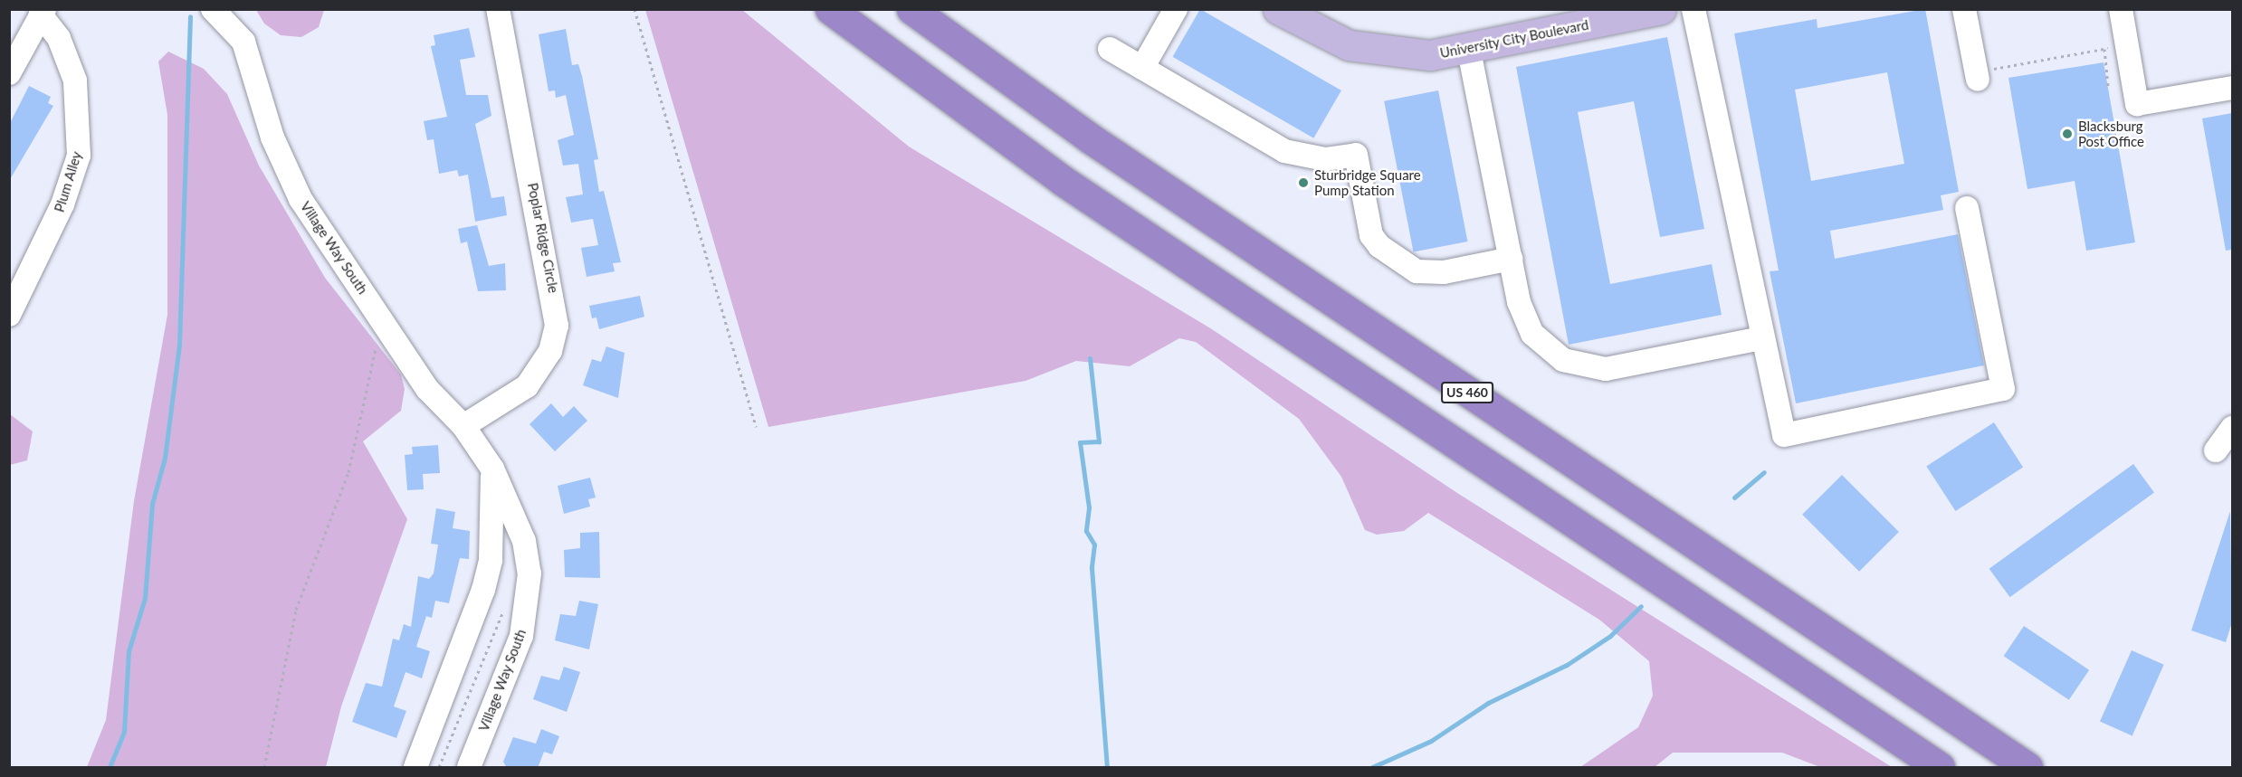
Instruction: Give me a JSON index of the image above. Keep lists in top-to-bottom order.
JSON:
{
  "streets": {
    "highway": ["US 460"],
    "main road": ["University City Boulevard"],
    "street": ["Plum Alley", "Poplar Ridge Circle", "Village Way South"]
  },
  "crossings": [
    ["Poplar Ridge Circle", "Village Way South"]
  ],
  "places": ["Blacksburg Post Office", "Sturbridge Square Pump Station"]
}
